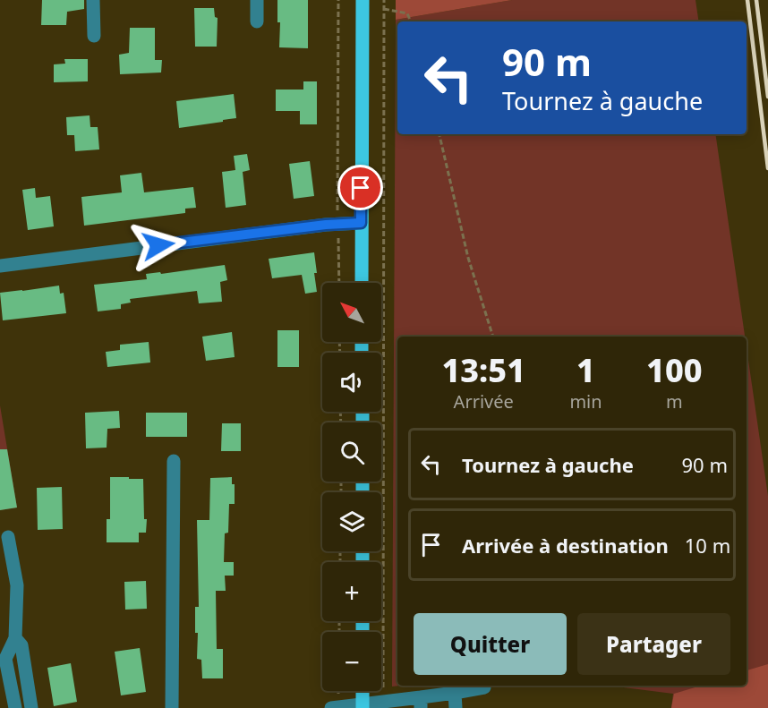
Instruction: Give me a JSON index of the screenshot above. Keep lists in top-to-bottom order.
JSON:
{
  "north": "top left",
  "page": {
    "turn": ["90 m", "Tournez à gauche"],
    "map_buttons": ["+", "−"],
    "eta": [
      "13:51",
      "Arrivée",
      "1",
      "min",
      "100",
      "m"
    ],
    "list": [
      {
        "name": "Tournez à gauche",
        "value": "90 m"
      },
      {
        "name": "Arrivée à destination",
        "value": "10 m"
      }
    ],
    "buttons": ["Quitter", "Partager"]
  }
}
